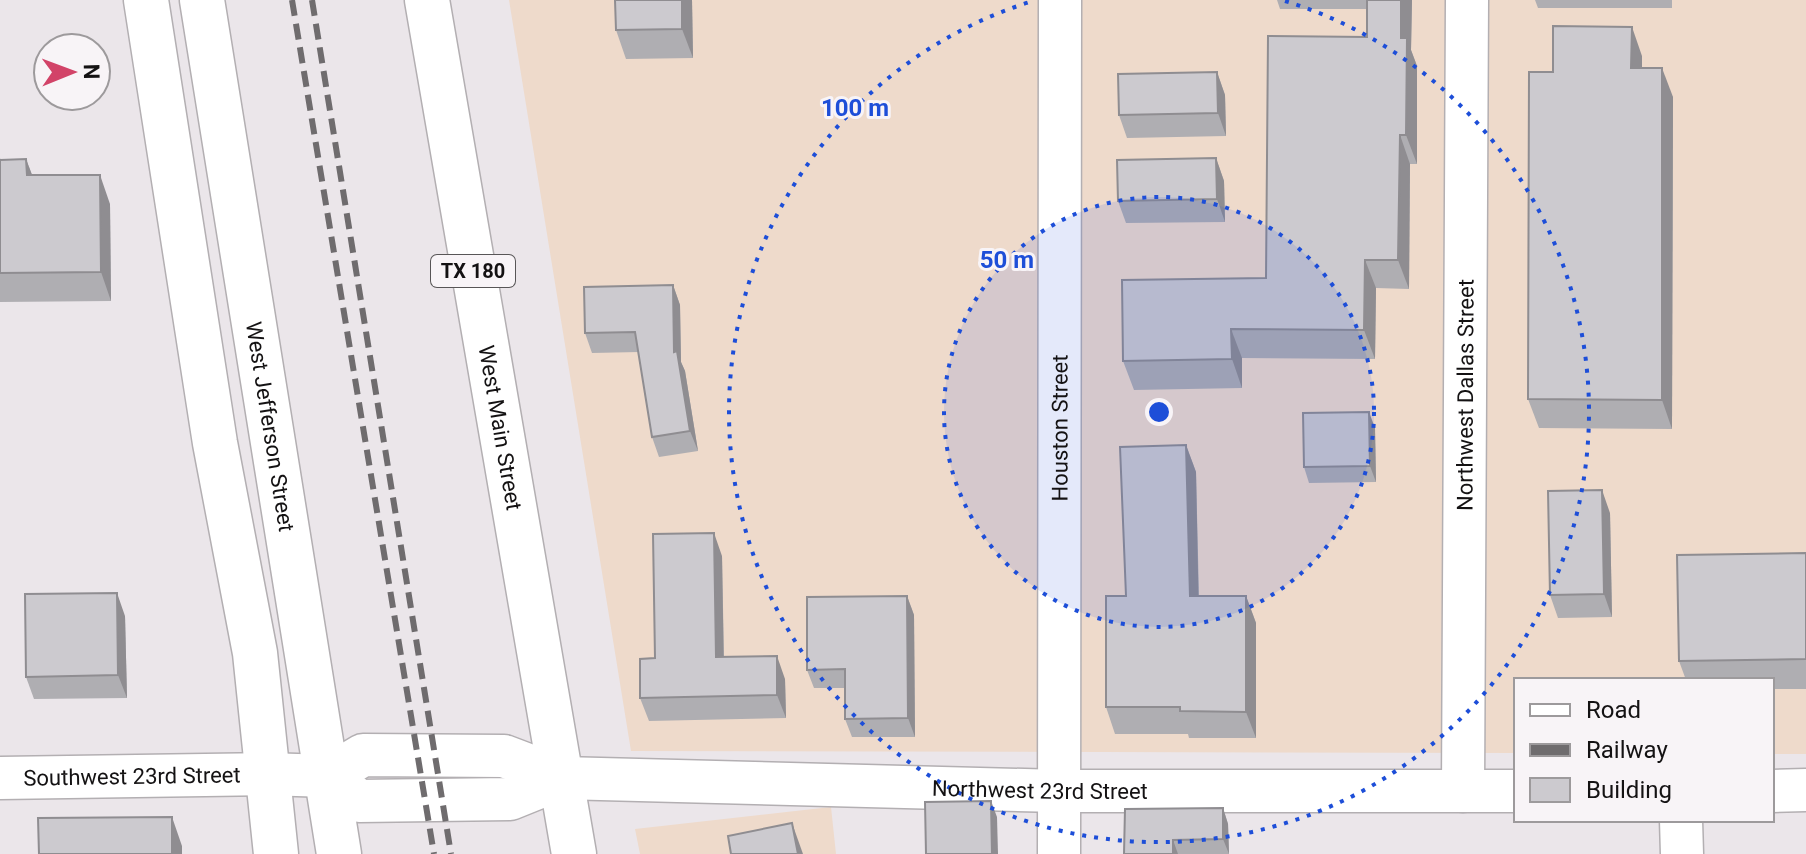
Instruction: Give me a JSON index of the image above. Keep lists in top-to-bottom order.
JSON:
{
  "streets": {
    "main road": ["TX 180", "West Jefferson Street", "West Main Street"],
    "street": [
      "Northwest Dallas Street",
      "Houston Street",
      "Southwest 23rd Street",
      "Northwest 23rd Street"
    ]
  },
  "crossings": [
    ["Northwest Dallas Street", "Northwest 23rd Street"],
    ["West Jefferson Street", "Northwest 23rd Street"],
    ["West Main Street", "Northwest 23rd Street"],
    ["Houston Street", "Northwest 23rd Street"]
  ],
  "legend": ["Road", "Railway", "Building"],
  "north": "right",
  "rings": ["100 m", "50 m"]
}
